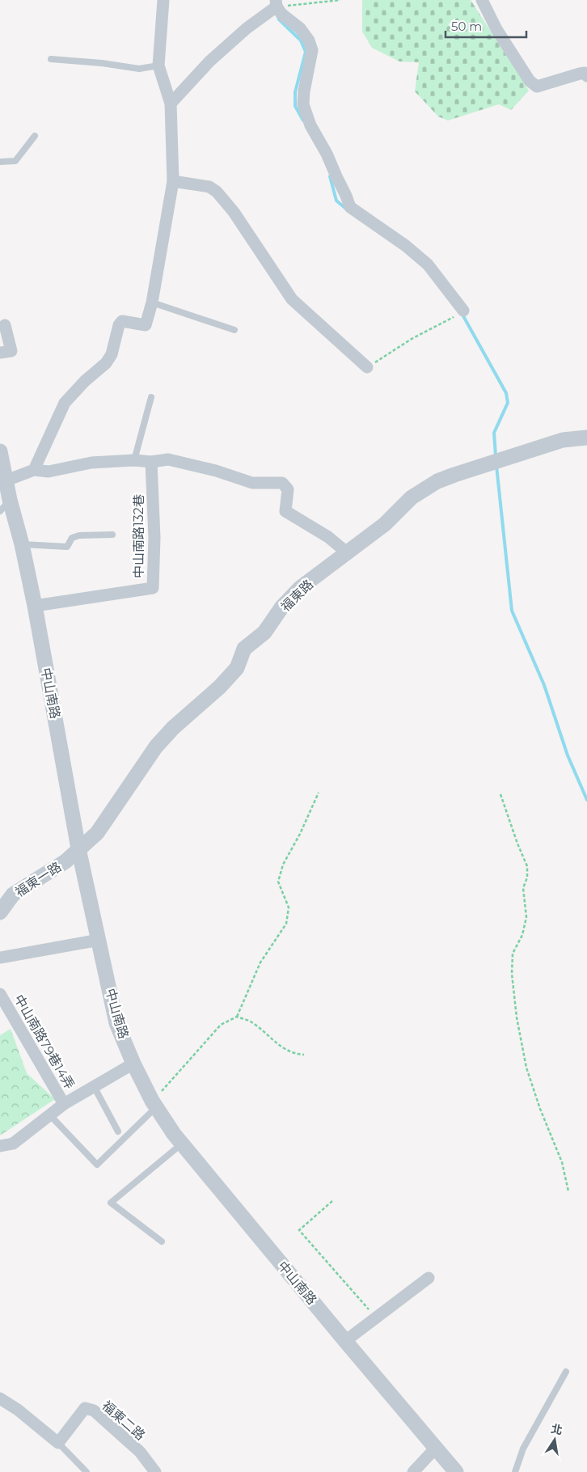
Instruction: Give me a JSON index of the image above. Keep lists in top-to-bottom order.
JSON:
{
  "streets": {
    "street": [
      "中山南路132巷",
      "福東路",
      "中山南路",
      "福東一路",
      "中山南路79巷14弄",
      "福東二路"
    ]
  },
  "crossings": [
    ["中山南路132巷", "中山南路"],
    ["福東路", "中山南路"],
    ["福東路", "福東一路"],
    ["中山南路", "福東一路"]
  ],
  "scale_bar": "50 m",
  "north": "top"
}
